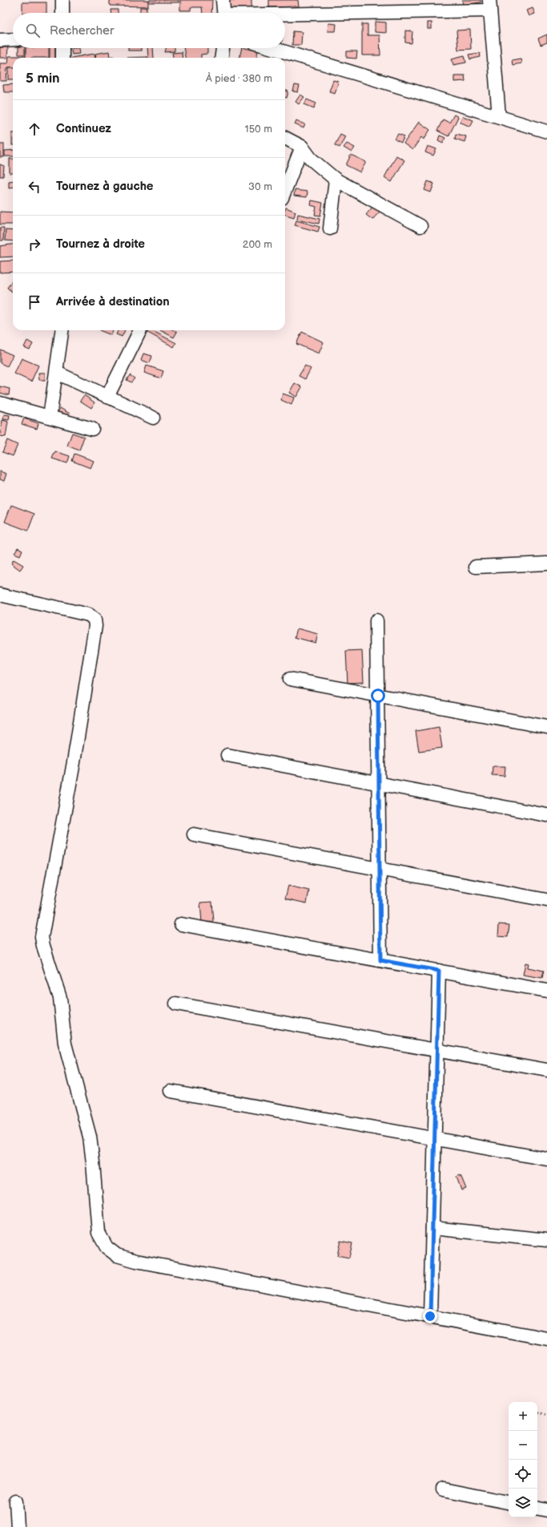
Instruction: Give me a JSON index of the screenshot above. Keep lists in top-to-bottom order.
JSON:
{
  "page": {
    "search": "Rechercher",
    "heading": ["5 min", "À pied · 380 m"],
    "list": [
      ["Continuez", "150 m"],
      ["Tournez à gauche", "30 m"],
      ["Tournez à droite", "200 m"],
      "Arrivée à destination"
    ],
    "map_buttons": ["+", "−"]
  }
}
